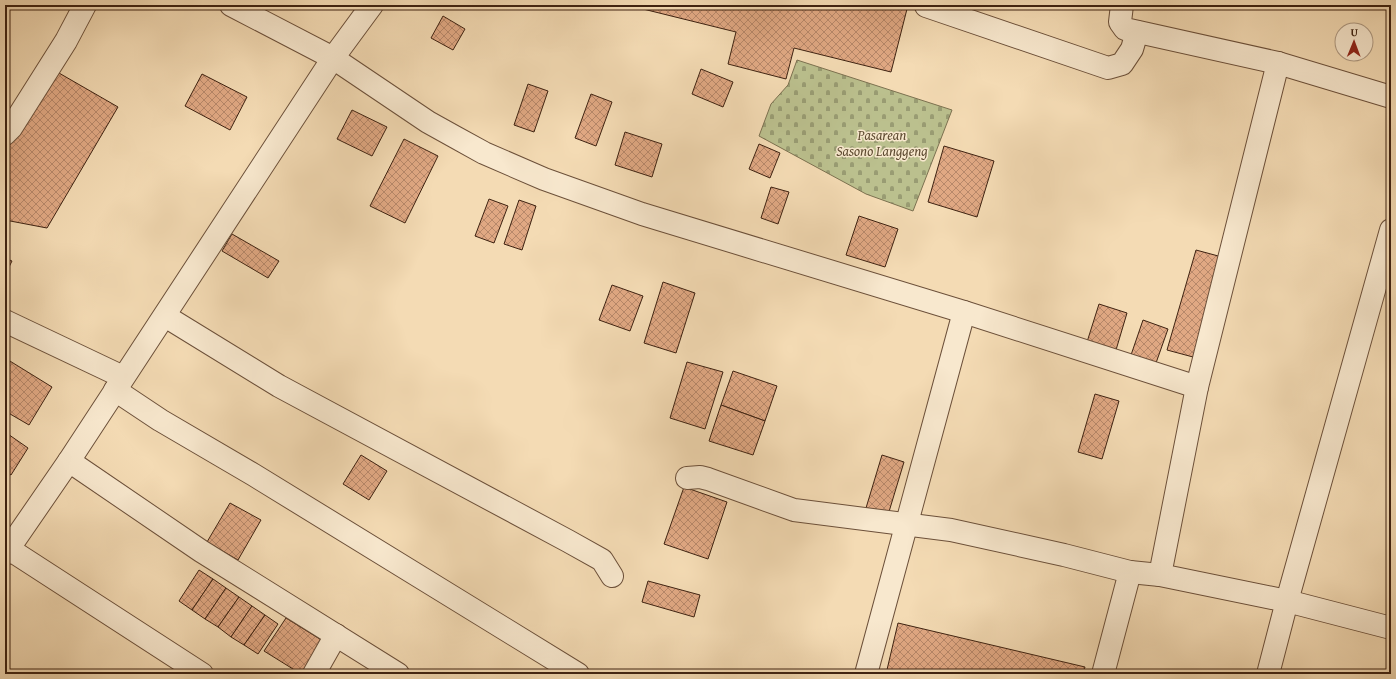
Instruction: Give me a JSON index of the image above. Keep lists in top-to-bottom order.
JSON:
{
  "parks": ["Pasarean Sasono Langgeng"],
  "north": "top"
}
